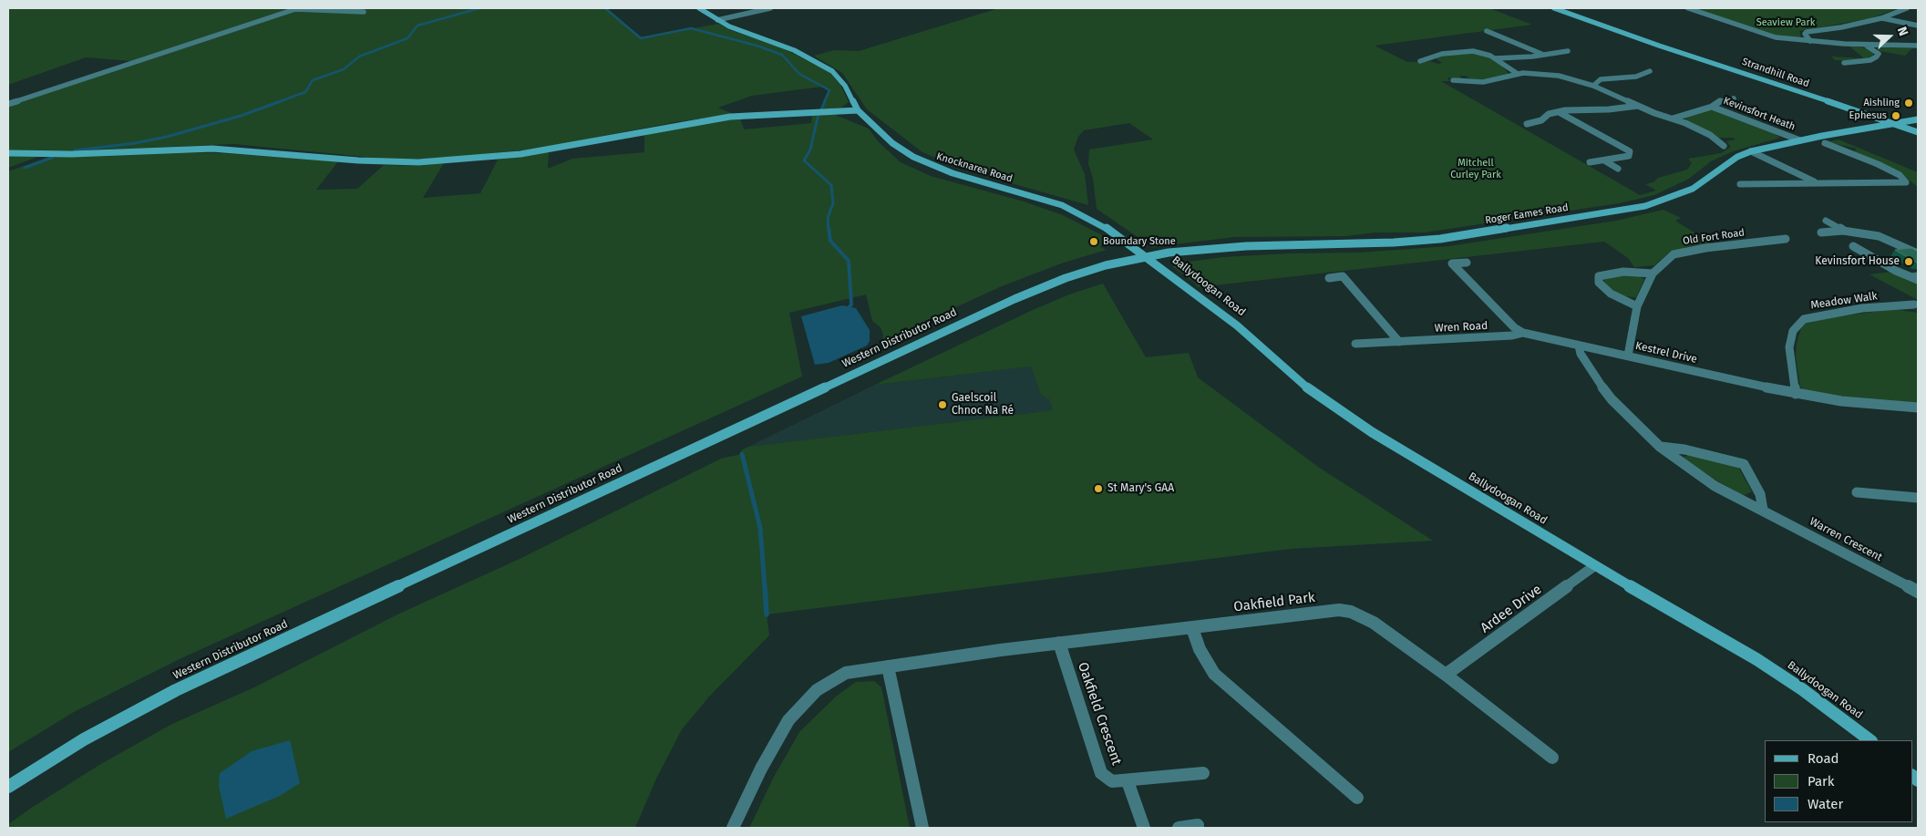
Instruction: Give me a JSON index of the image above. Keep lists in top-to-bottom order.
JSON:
{
  "streets": {
    "street": [
      "Strandhill Road",
      "Kevinsfort Heath",
      "Knocknarea Road",
      "Roger Eames Road",
      "Old Fort Road",
      "Ballydoogan Road",
      "Meadow Walk",
      "Wren Road",
      "Western Distributor Road",
      "Kestrel Drive",
      "Warren Crescent",
      "Oakfield Park",
      "Ardee Drive",
      "Oakfield Crescent"
    ]
  },
  "crossings": [
    ["Strandhill Road", "Roger Eames Road"],
    ["Kevinsfort Heath", "Roger Eames Road"],
    ["Knocknarea Road", "Roger Eames Road"],
    ["Knocknarea Road", "Ballydoogan Road"],
    ["Knocknarea Road", "Western Distributor Road"],
    ["Roger Eames Road", "Ballydoogan Road"],
    ["Roger Eames Road", "Western Distributor Road"],
    ["Old Fort Road", "Kestrel Drive"],
    ["Ballydoogan Road", "Western Distributor Road"],
    ["Ballydoogan Road", "Ardee Drive"],
    ["Meadow Walk", "Kestrel Drive"],
    ["Wren Road", "Kestrel Drive"],
    ["Kestrel Drive", "Warren Crescent"],
    ["Oakfield Park", "Ardee Drive"]
  ],
  "parks": ["Seaview Park", "Mitchell Curley Park"],
  "places": [
    "Aishling",
    "Ephesus",
    "Boundary Stone",
    "Kevinsfort House",
    "Gaelscoil Chnoc Na Ré",
    "St Mary's GAA"
  ],
  "legend": ["Road", "Park", "Water"],
  "north": "right"
}
